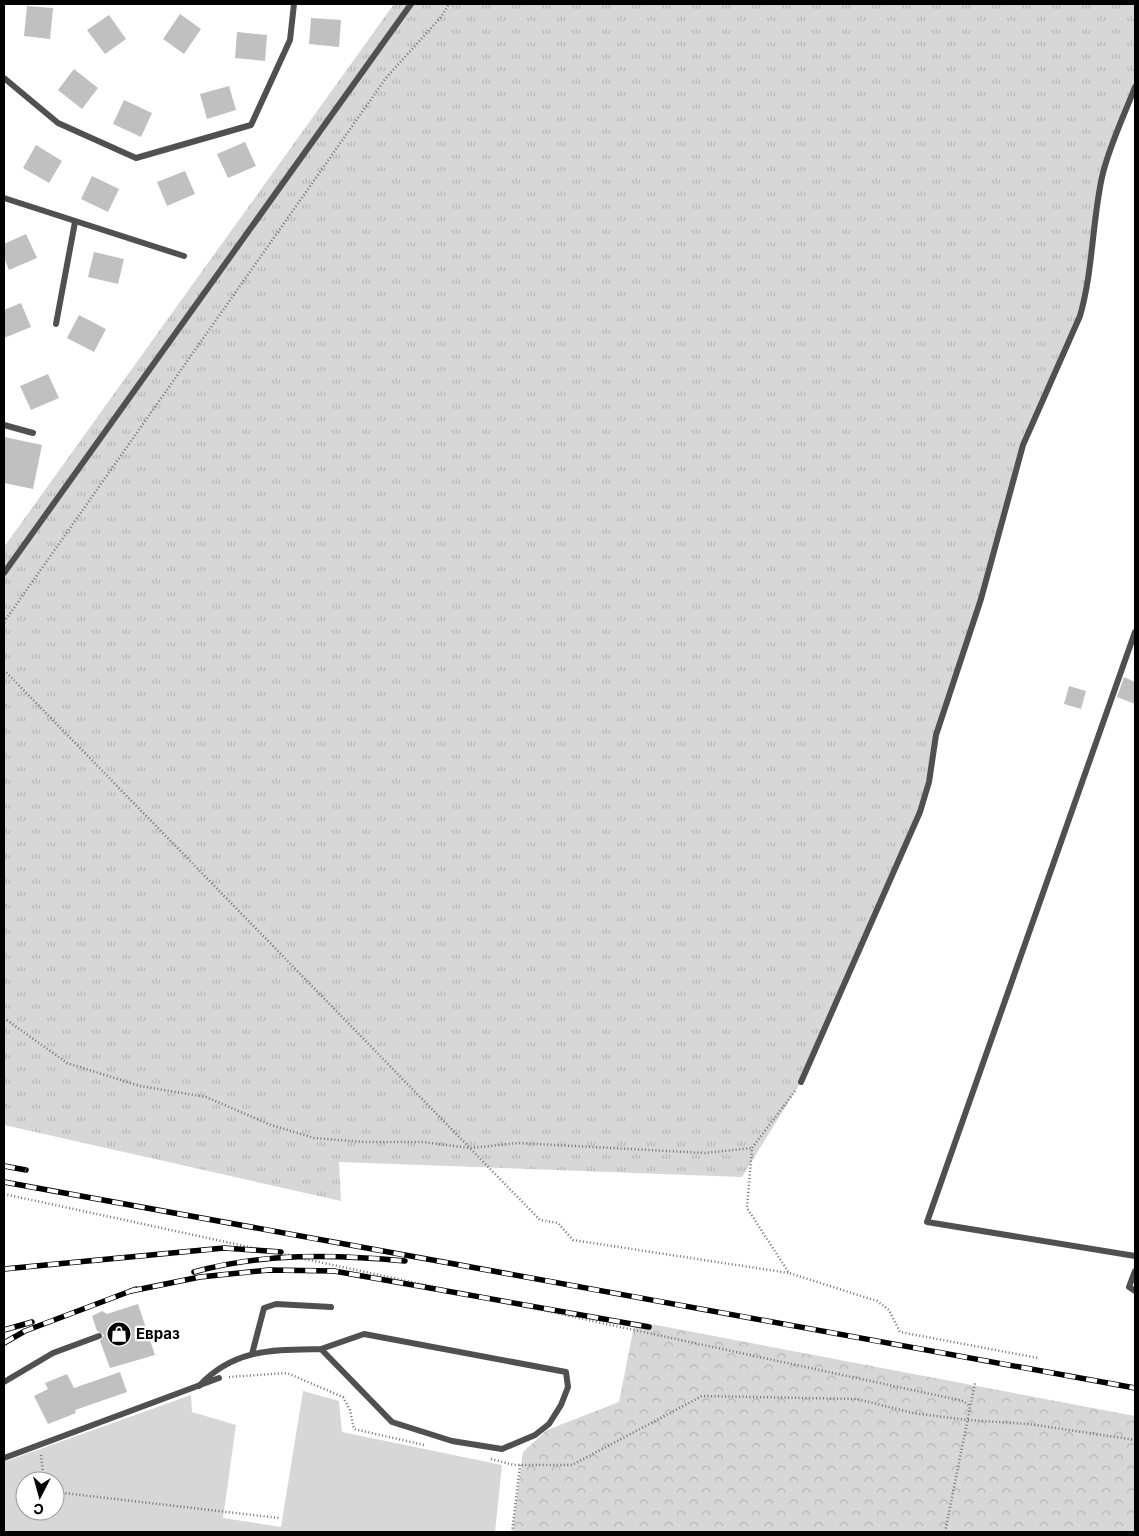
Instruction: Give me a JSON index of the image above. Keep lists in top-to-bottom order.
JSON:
{
  "places": {
    "shop": ["Евраз"]
  },
  "north": "bottom"
}
